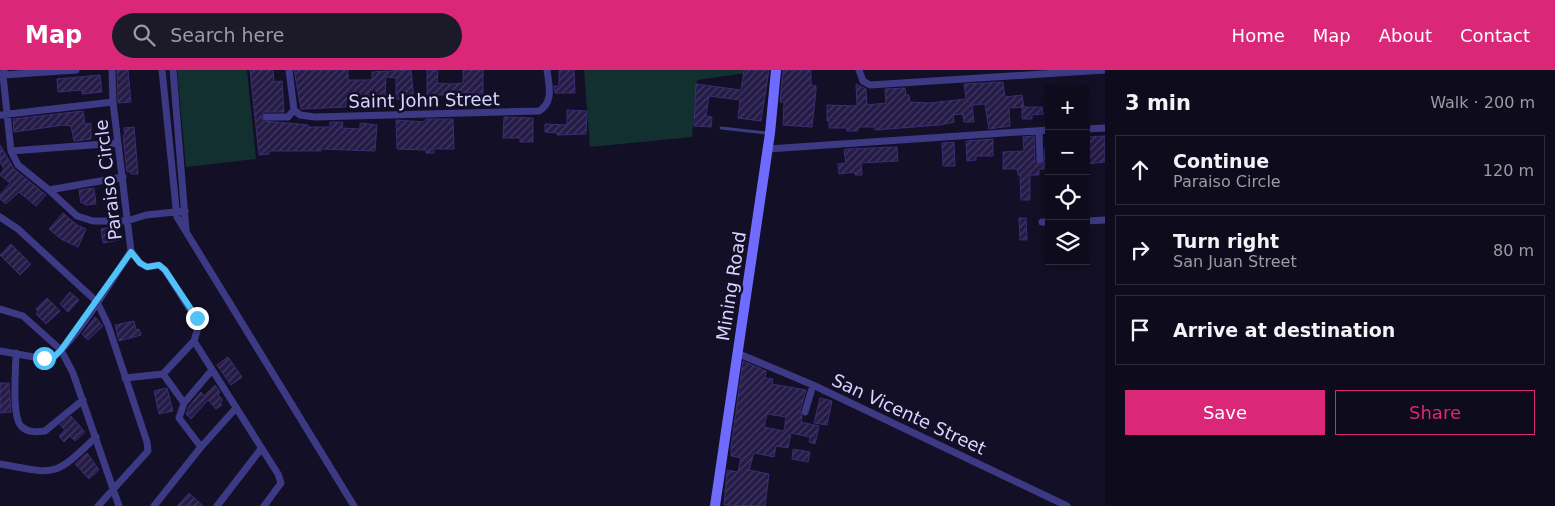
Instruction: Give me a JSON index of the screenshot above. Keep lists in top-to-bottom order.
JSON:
{
  "streets": {
    "street": [
      "Saint John Street",
      "Paraiso Circle",
      "Mining Road",
      "San Vicente Street"
    ]
  },
  "crossings": [
    ["Mining Road", "San Vicente Street"]
  ],
  "page": {
    "header": "Map",
    "search": "Search here",
    "nav": [
      "Home",
      "Map",
      "About",
      "Contact"
    ],
    "heading": ["3 min", "Walk · 200 m"],
    "map_buttons": ["+", "−"],
    "list": [
      ["Continue", "Paraiso Circle", "120 m"],
      ["Turn right", "San Juan Street", "80 m"],
      "Arrive at destination"
    ],
    "buttons": ["Save", "Share"]
  }
}
